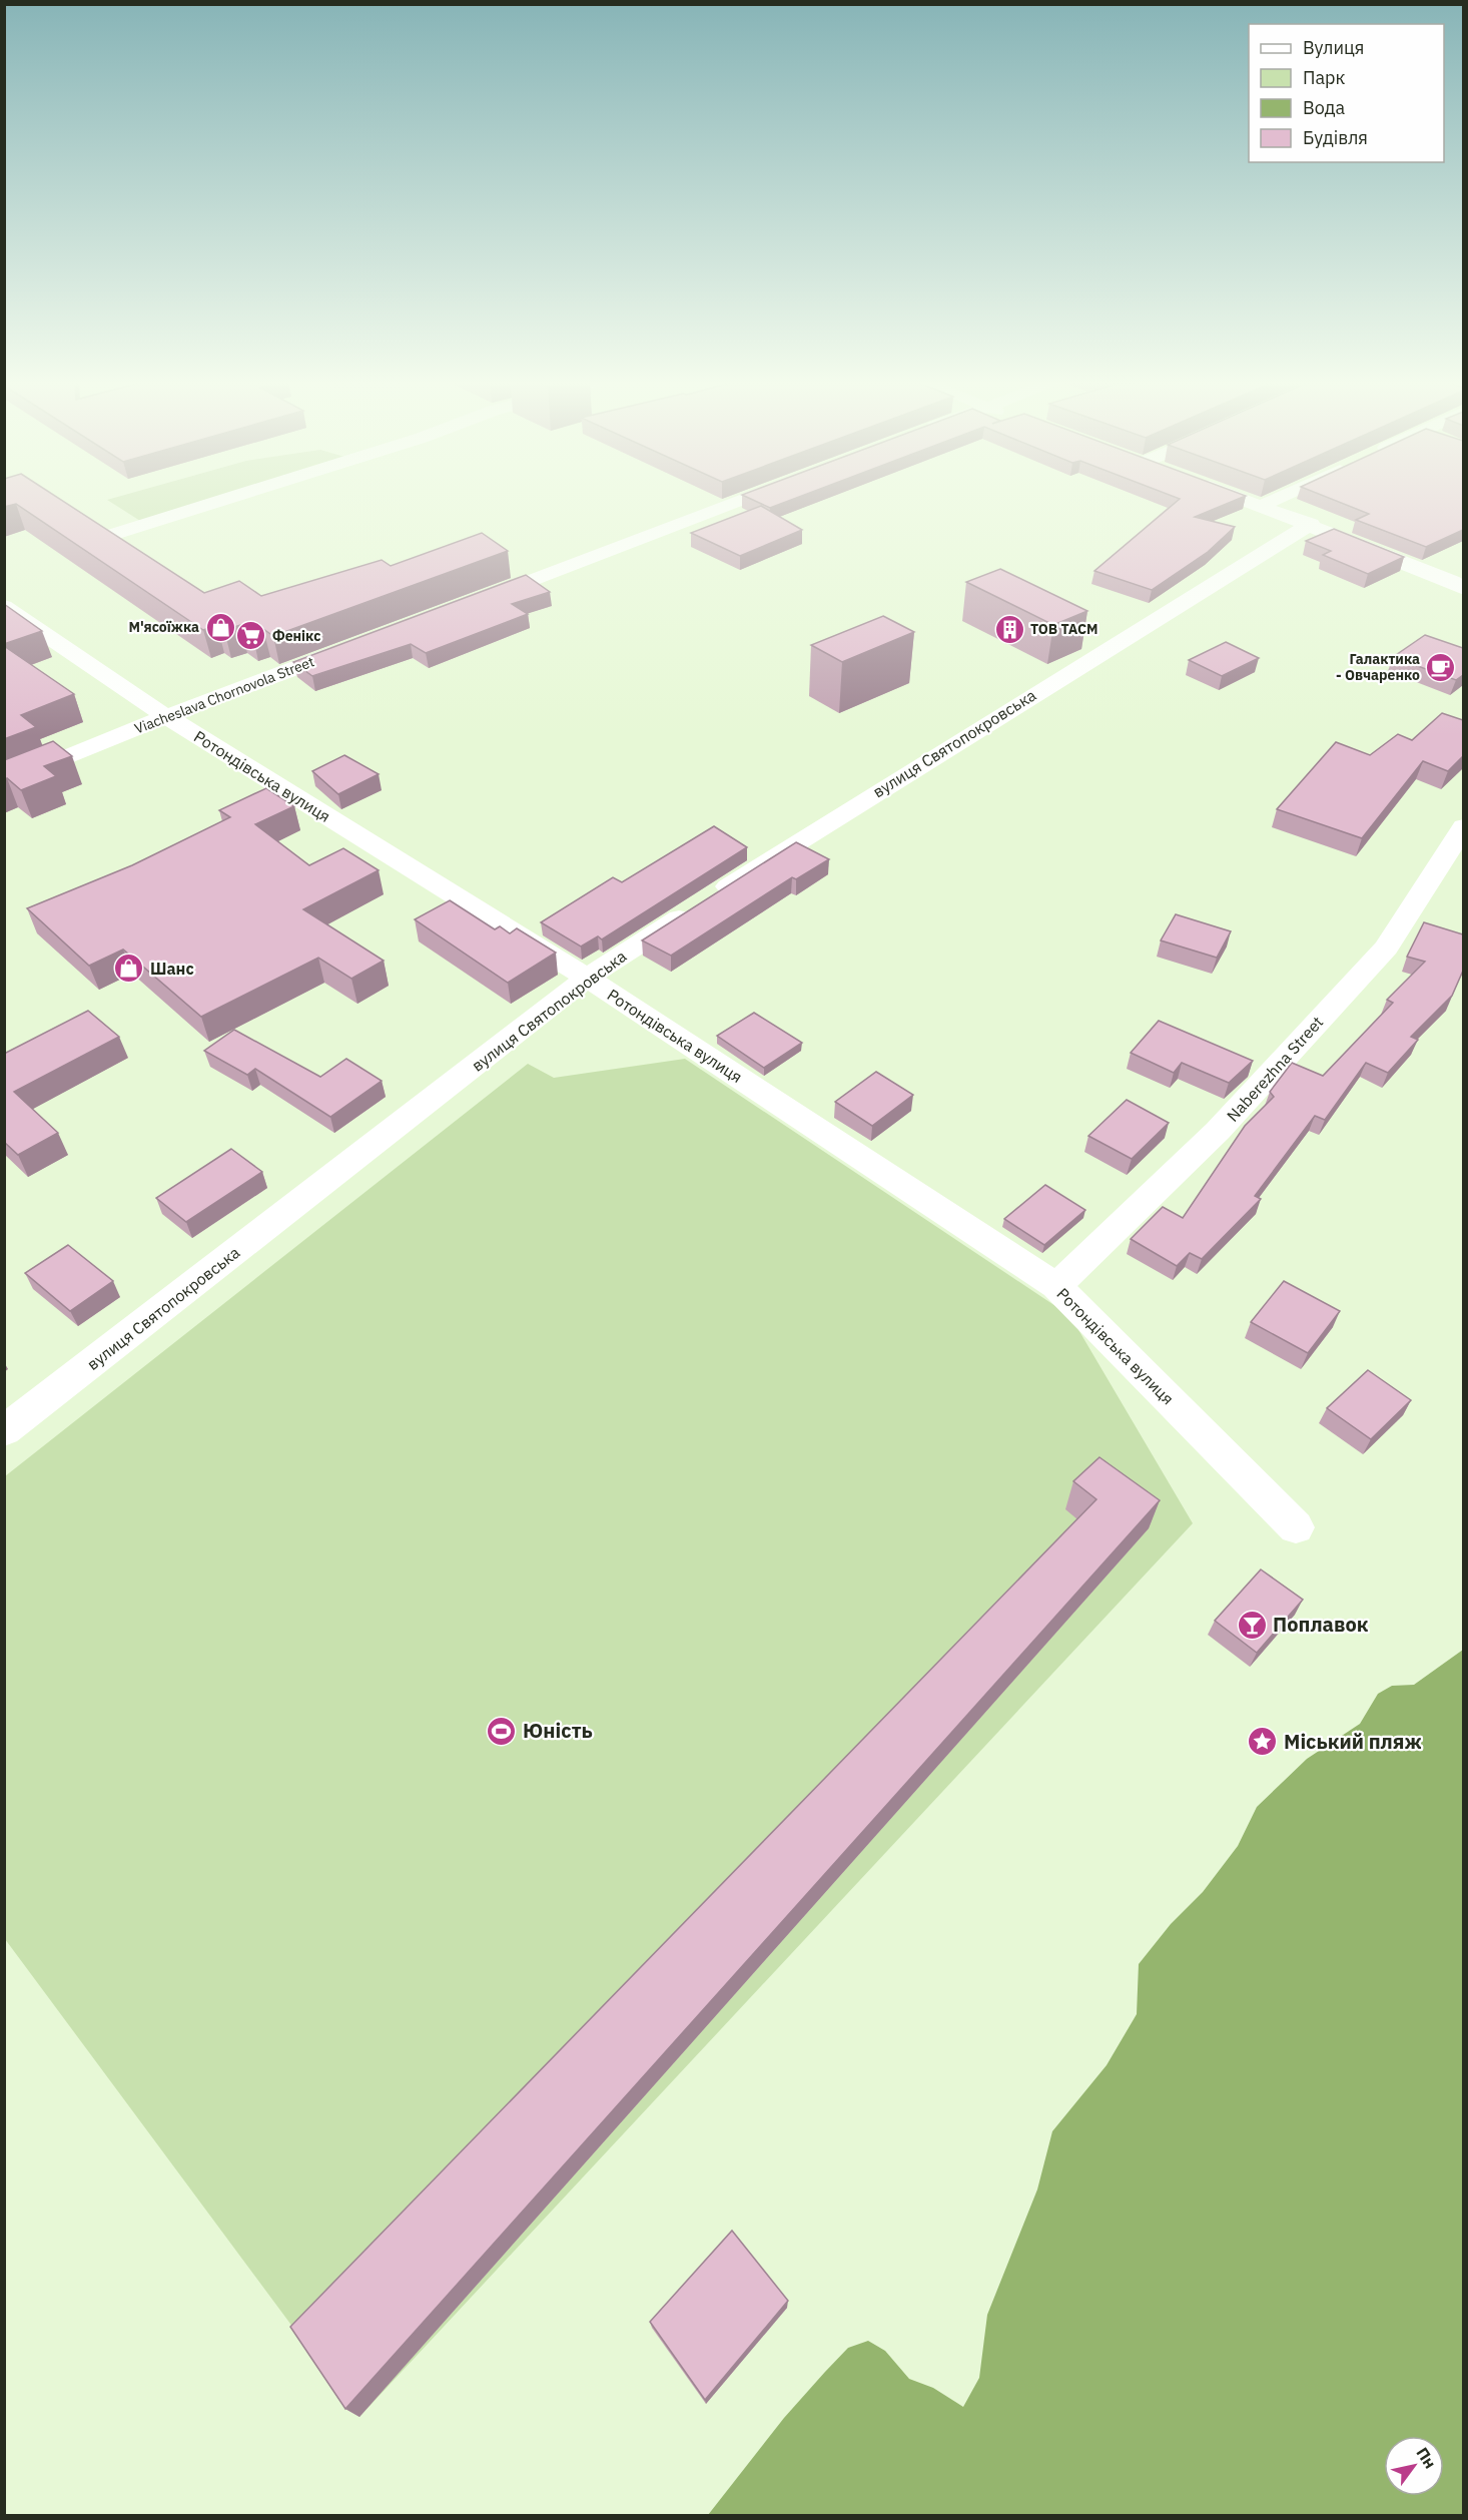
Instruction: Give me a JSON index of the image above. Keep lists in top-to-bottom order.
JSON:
{
  "streets": {
    "street": [
      "Viacheslava Chornovola Street",
      "вулиця Святопокровська",
      "Ротондівська вулиця",
      "Naberezhna Street"
    ]
  },
  "crossings": [
    ["Viacheslava Chornovola Street", "Ротондівська вулиця"],
    ["вулиця Святопокровська", "Ротондівська вулиця"],
    ["Ротондівська вулиця", "Naberezhna Street"]
  ],
  "places": {
    "shop": ["М'ясоїжка", "Шанс"],
    "building": ["ТОВ ТАСМ"],
    "supermarket": ["Фенікс"],
    "cafe": ["Галактика - Овчаренко"],
    "bar": ["Поплавок"],
    "sports": ["Юність"],
    "place": ["Міський пляж"]
  },
  "legend": [
    "Вулиця",
    "Парк",
    "Вода",
    "Будівля"
  ],
  "north": "top right"
}
